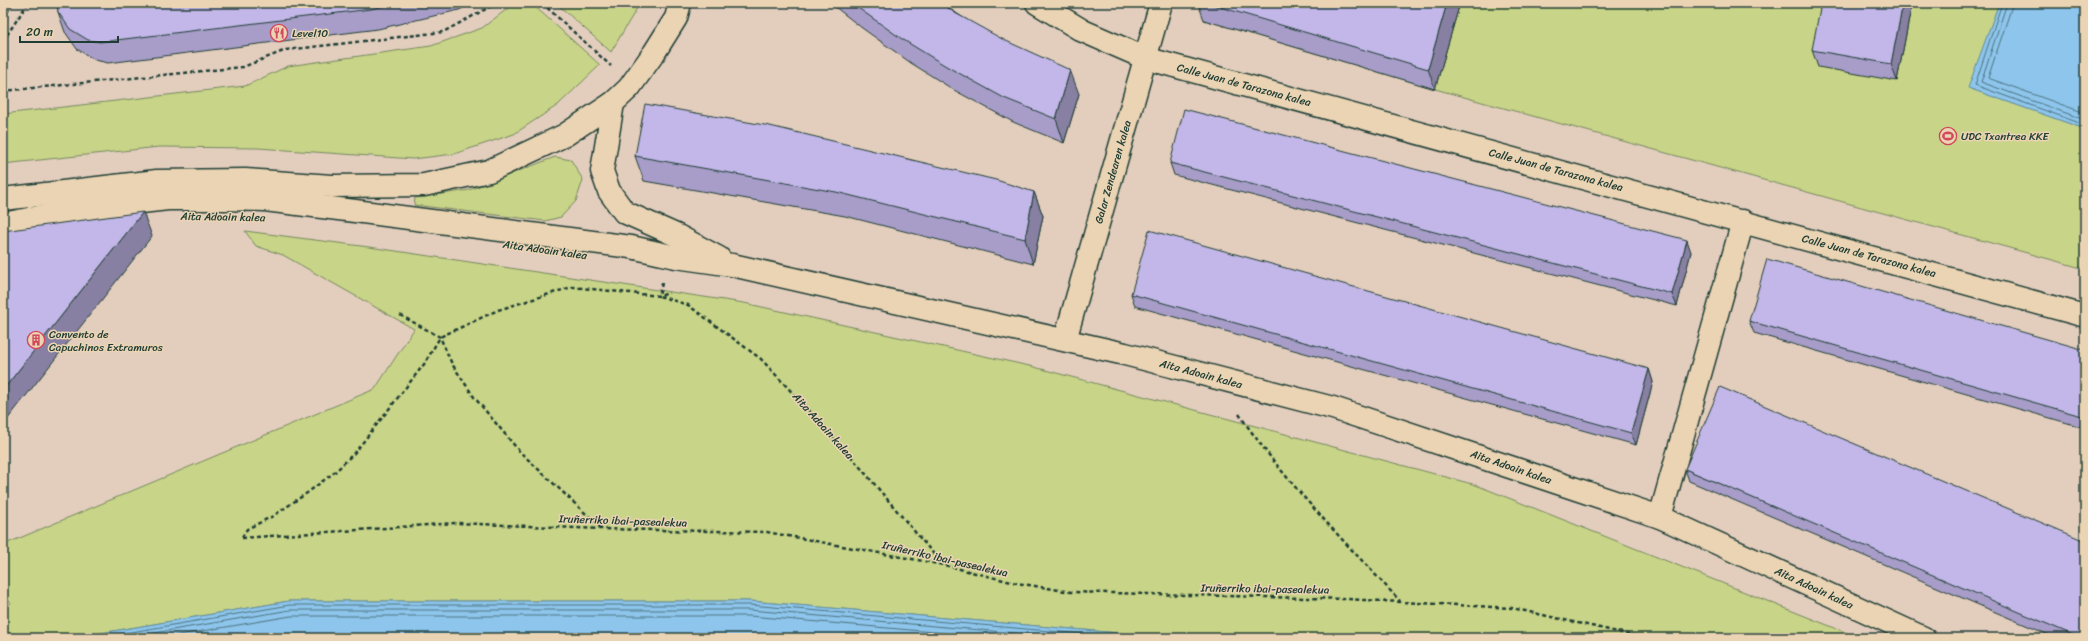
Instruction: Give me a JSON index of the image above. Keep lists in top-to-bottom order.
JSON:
{
  "streets": {
    "street": ["Calle Juan de Tarazona kalea", "Galar Zendearen kalea", "Aita Adoain kalea"],
    "path": ["Iruñerriko ibai-pasealekua"]
  },
  "crossings": [
    ["Calle Juan de Tarazona kalea", "Galar Zendearen kalea"],
    ["Galar Zendearen kalea", "Aita Adoain kalea"],
    ["Aita Adoain kalea", "Iruñerriko ibai-pasealekua"]
  ],
  "places": {
    "restaurant": ["Level10"],
    "sports": ["UDC Txantrea KKE"],
    "building": ["Convento de Capuchinos Extramuros"]
  },
  "scale_bar": "20 m"
}
